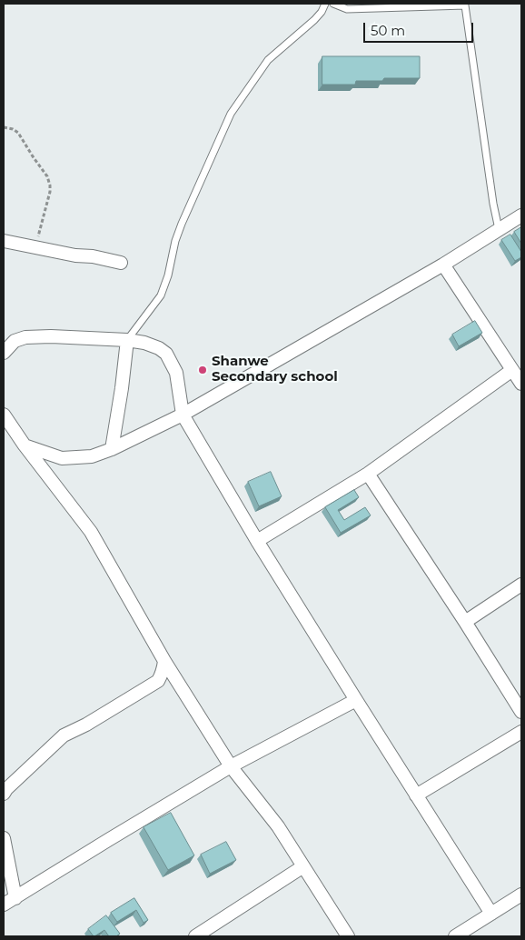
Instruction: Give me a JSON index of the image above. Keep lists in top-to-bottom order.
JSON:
{
  "places": ["Shanwe Secondary school"],
  "scale_bar": "50 m"
}
